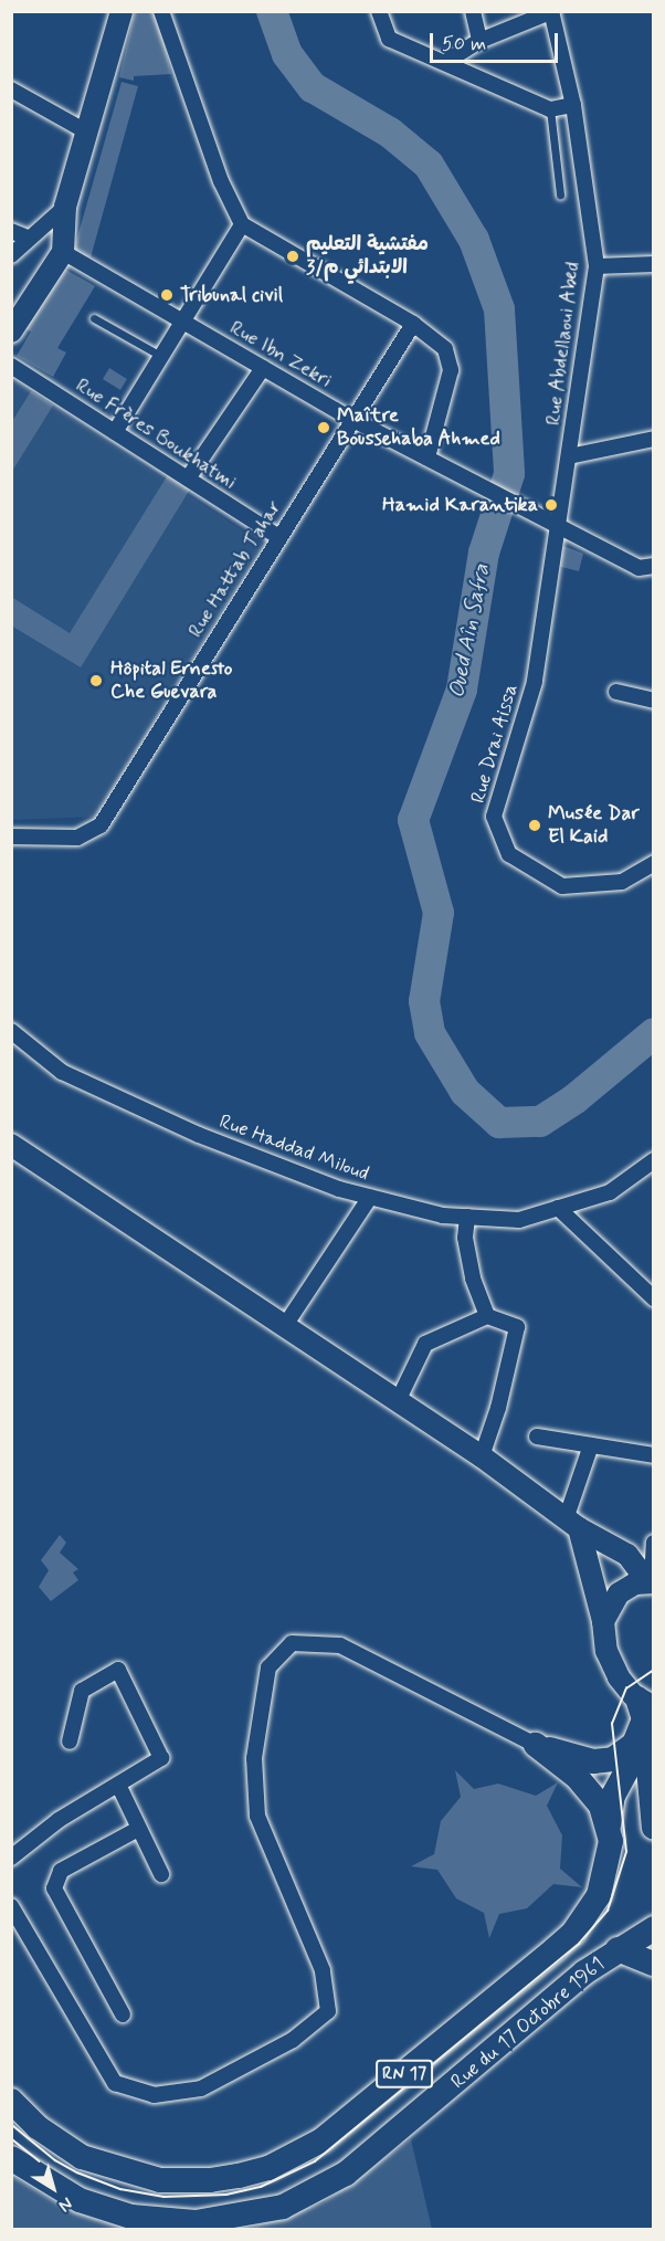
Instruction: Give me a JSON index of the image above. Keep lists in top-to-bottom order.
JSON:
{
  "streets": {
    "main road": ["Rue du 17 Octobre 1961", "RN 17"],
    "street": [
      "Rue Abdellaoui Abed",
      "Rue Ibn Zekri",
      "Rue Frères Boukhatmi",
      "Rue Hattab Tahar",
      "Rue Drai Aissa",
      "Rue Haddad Miloud"
    ]
  },
  "crossings": [
    ["Rue Abdellaoui Abed", "Rue Ibn Zekri"],
    ["Rue Abdellaoui Abed", "Rue Drai Aissa"],
    ["Rue Ibn Zekri", "Rue Hattab Tahar"],
    ["Rue Ibn Zekri", "Rue Drai Aissa"],
    ["Rue Frères Boukhatmi", "Rue Hattab Tahar"]
  ],
  "water": ["Oued Aîn Safra"],
  "places": [
    "مفتشية التعليم الابتدائي م/3",
    "Tribunal civil",
    "Maître Boussehaba Ahmed",
    "Hamid Karantika",
    "Hôpital Ernesto Che Guevara",
    "Musée Dar El Kaid"
  ],
  "scale_bar": "50 m",
  "north": "bottom right"
}
